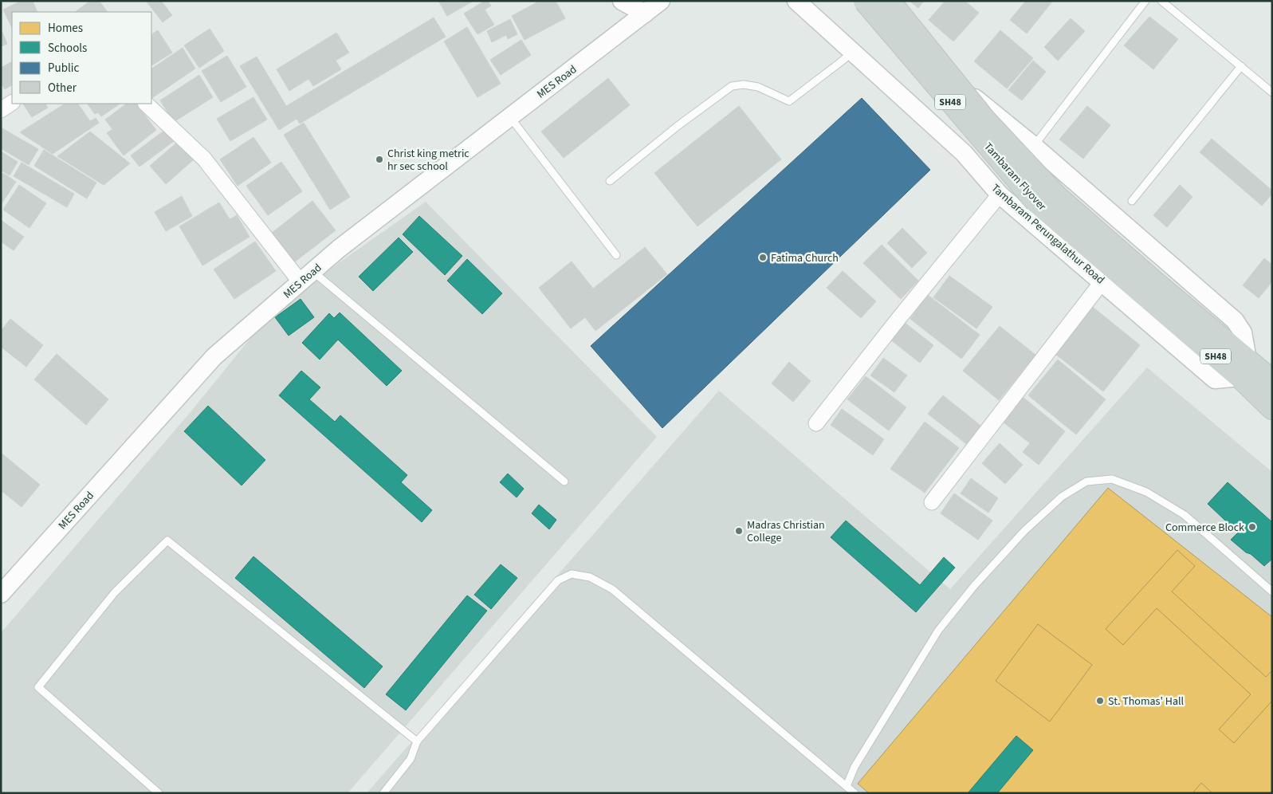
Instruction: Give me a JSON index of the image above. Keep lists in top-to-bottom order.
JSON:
{
  "streets": {
    "main road": ["SH48", "Tambaram Flyover"],
    "street": ["MES Road", "Tambaram Perungalathur Road"]
  },
  "crossings": [
    ["SH48", "Tambaram Flyover"],
    ["SH48", "Tambaram Perungalathur Road"],
    ["Tambaram Flyover", "Tambaram Perungalathur Road"]
  ],
  "places": [
    "Christ king metric hr sec school",
    "Fatima Church",
    "Commerce Block",
    "Madras Christian College",
    "St. Thomas' Hall"
  ],
  "legend": [
    "Homes",
    "Schools",
    "Public",
    "Other"
  ]
}
